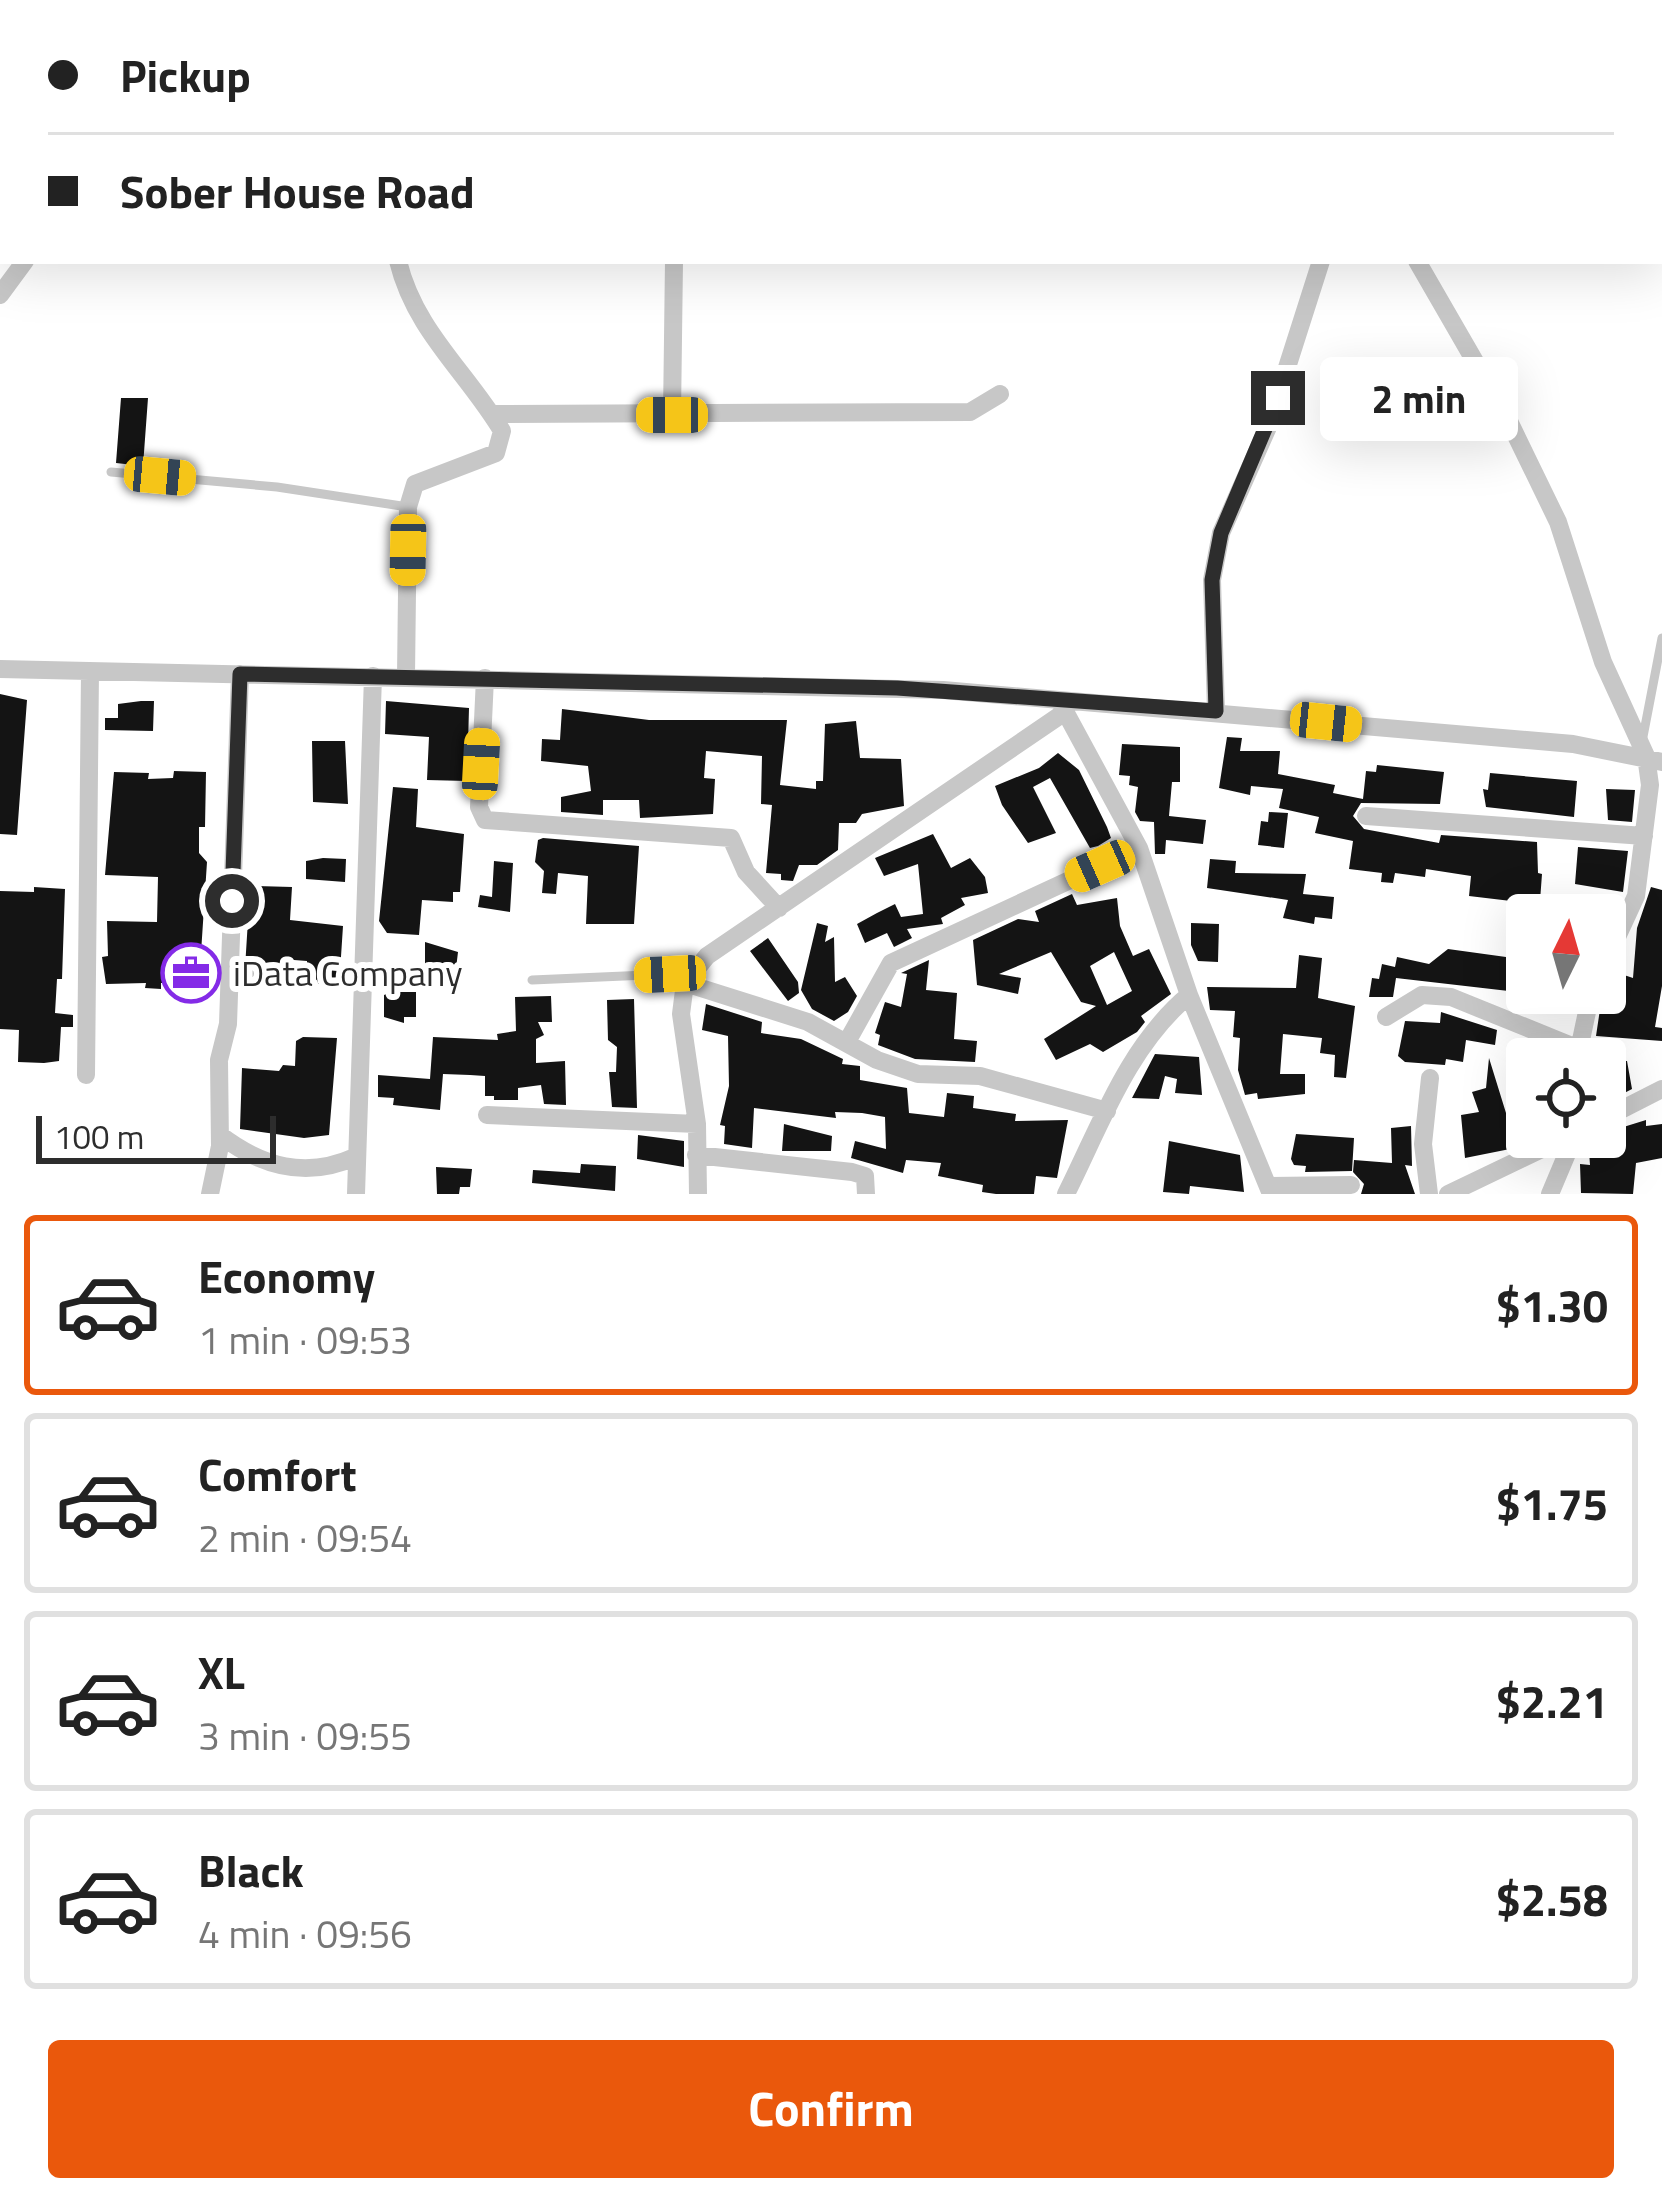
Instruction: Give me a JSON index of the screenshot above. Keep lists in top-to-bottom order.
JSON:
{
  "places": {
    "office": ["iData Company"]
  },
  "scale_bar": "100 m",
  "north": "top",
  "page": {
    "banner": ["Pickup", "Sober House Road"],
    "bubble": "2 min",
    "scale": "100 m",
    "list": [
      {
        "name": "Economy",
        "note": "1 min · 09:53",
        "value": "$1.30"
      },
      {
        "name": "Comfort",
        "note": "2 min · 09:54",
        "value": "$1.75"
      },
      {
        "name": "XL",
        "note": "3 min · 09:55",
        "value": "$2.21"
      },
      {
        "name": "Black",
        "note": "4 min · 09:56",
        "value": "$2.58"
      }
    ],
    "buttons": "Confirm"
  }
}
